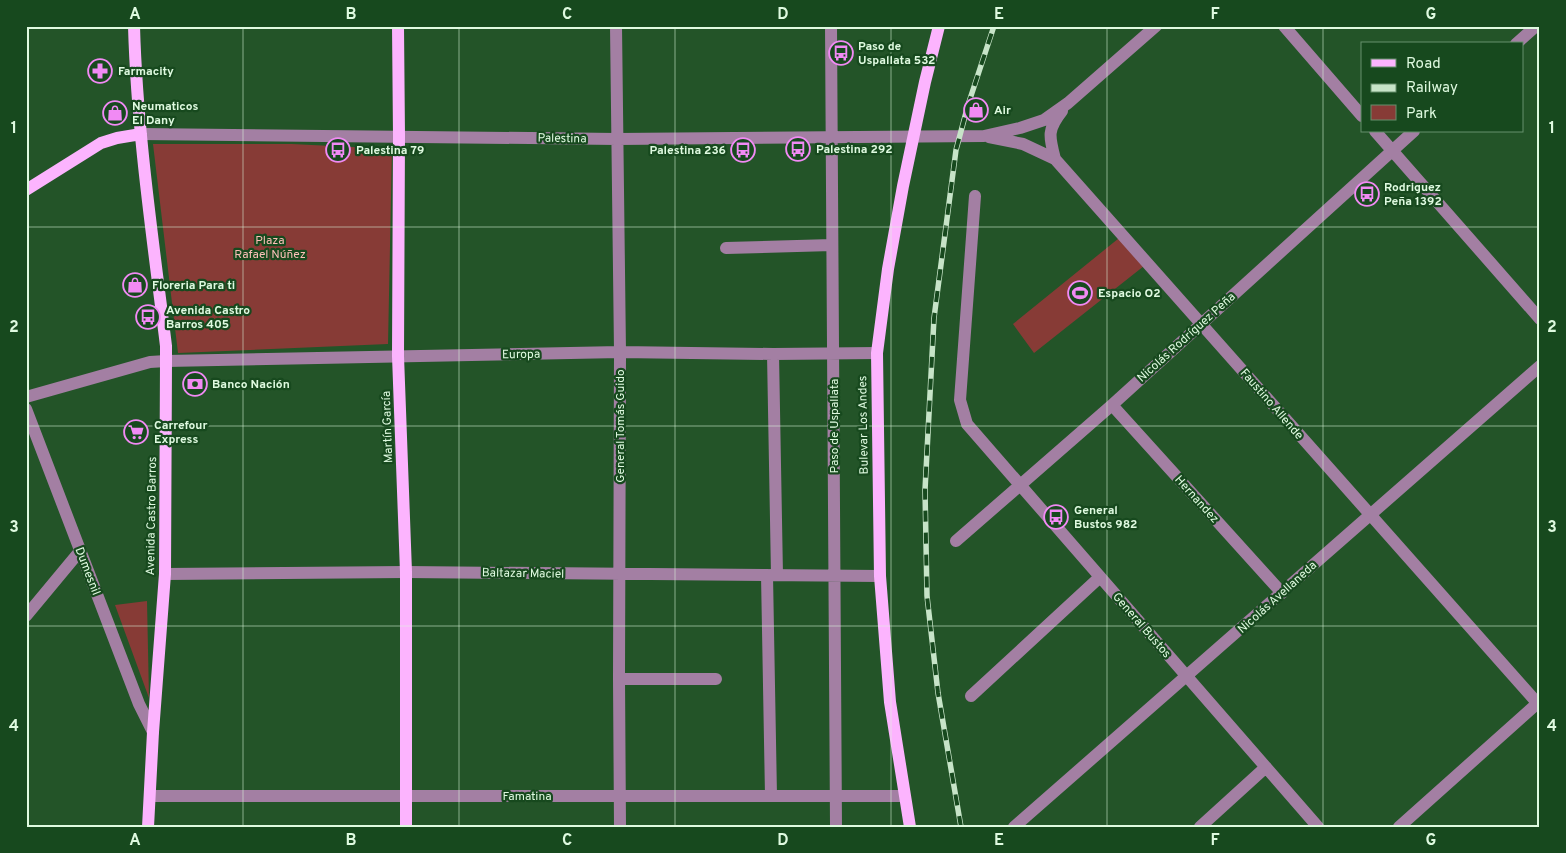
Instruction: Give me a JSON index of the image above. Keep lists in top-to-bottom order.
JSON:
{
  "streets": {
    "main road": ["Bulevar Los Andes", "Martín García", "Avenida Castro Barros"],
    "street": [
      "Palestina",
      "Nicolás Rodríguez Peña",
      "Europa",
      "Faustino Allende",
      "General Tomás Guido",
      "Paso de Uspallata",
      "Hernandez",
      "Dumesnil",
      "Baltazar Maciel",
      "Nicolás Avellaneda",
      "General Bustos",
      "Famatina"
    ]
  },
  "crossings": [
    ["Palestina", "Faustino Allende"],
    ["Palestina", "Bulevar Los Andes"],
    ["Palestina", "General Tomás Guido"],
    ["Palestina", "Paso de Uspallata"],
    ["Palestina", "Martín García"],
    ["Palestina", "Avenida Castro Barros"],
    ["Nicolás Rodríguez Peña", "Faustino Allende"],
    ["Nicolás Rodríguez Peña", "Hernandez"],
    ["Nicolás Rodríguez Peña", "General Bustos"],
    ["Europa", "Bulevar Los Andes"],
    ["Europa", "General Tomás Guido"],
    ["Europa", "Paso de Uspallata"],
    ["Europa", "Martín García"],
    ["Europa", "Avenida Castro Barros"],
    ["Faustino Allende", "Nicolás Avellaneda"],
    ["Bulevar Los Andes", "Baltazar Maciel"],
    ["Bulevar Los Andes", "Famatina"],
    ["General Tomás Guido", "Baltazar Maciel"],
    ["General Tomás Guido", "Famatina"],
    ["Paso de Uspallata", "Baltazar Maciel"],
    ["Paso de Uspallata", "Famatina"],
    ["Martín García", "Baltazar Maciel"],
    ["Martín García", "Famatina"],
    ["Hernandez", "Nicolás Avellaneda"],
    ["Avenida Castro Barros", "Dumesnil"],
    ["Avenida Castro Barros", "Baltazar Maciel"],
    ["Avenida Castro Barros", "Famatina"],
    ["Nicolás Avellaneda", "General Bustos"]
  ],
  "parks": ["Plaza Rafael Núñez"],
  "places": {
    "bus stop": [
      "Paso de Uspallata 532",
      "Palestina 292",
      "Palestina 79",
      "Palestina 236",
      "Rodriguez Peña 1392",
      "Avenida Castro Barros 405",
      "General Bustos 982"
    ],
    "pharmacy": ["Farmacity"],
    "shop": ["Air", "Neumaticos El Dany", "Floreria Para ti"],
    "sports": ["Espacio O2"],
    "bank": ["Banco Nación"],
    "supermarket": ["Carrefour Express"]
  },
  "legend": ["Road", "Railway", "Park"],
  "grid": {
    "columns": [
      "A",
      "B",
      "C",
      "D",
      "E",
      "F",
      "G"
    ],
    "rows": [
      "1",
      "2",
      "3",
      "4"
    ]
  }
}
